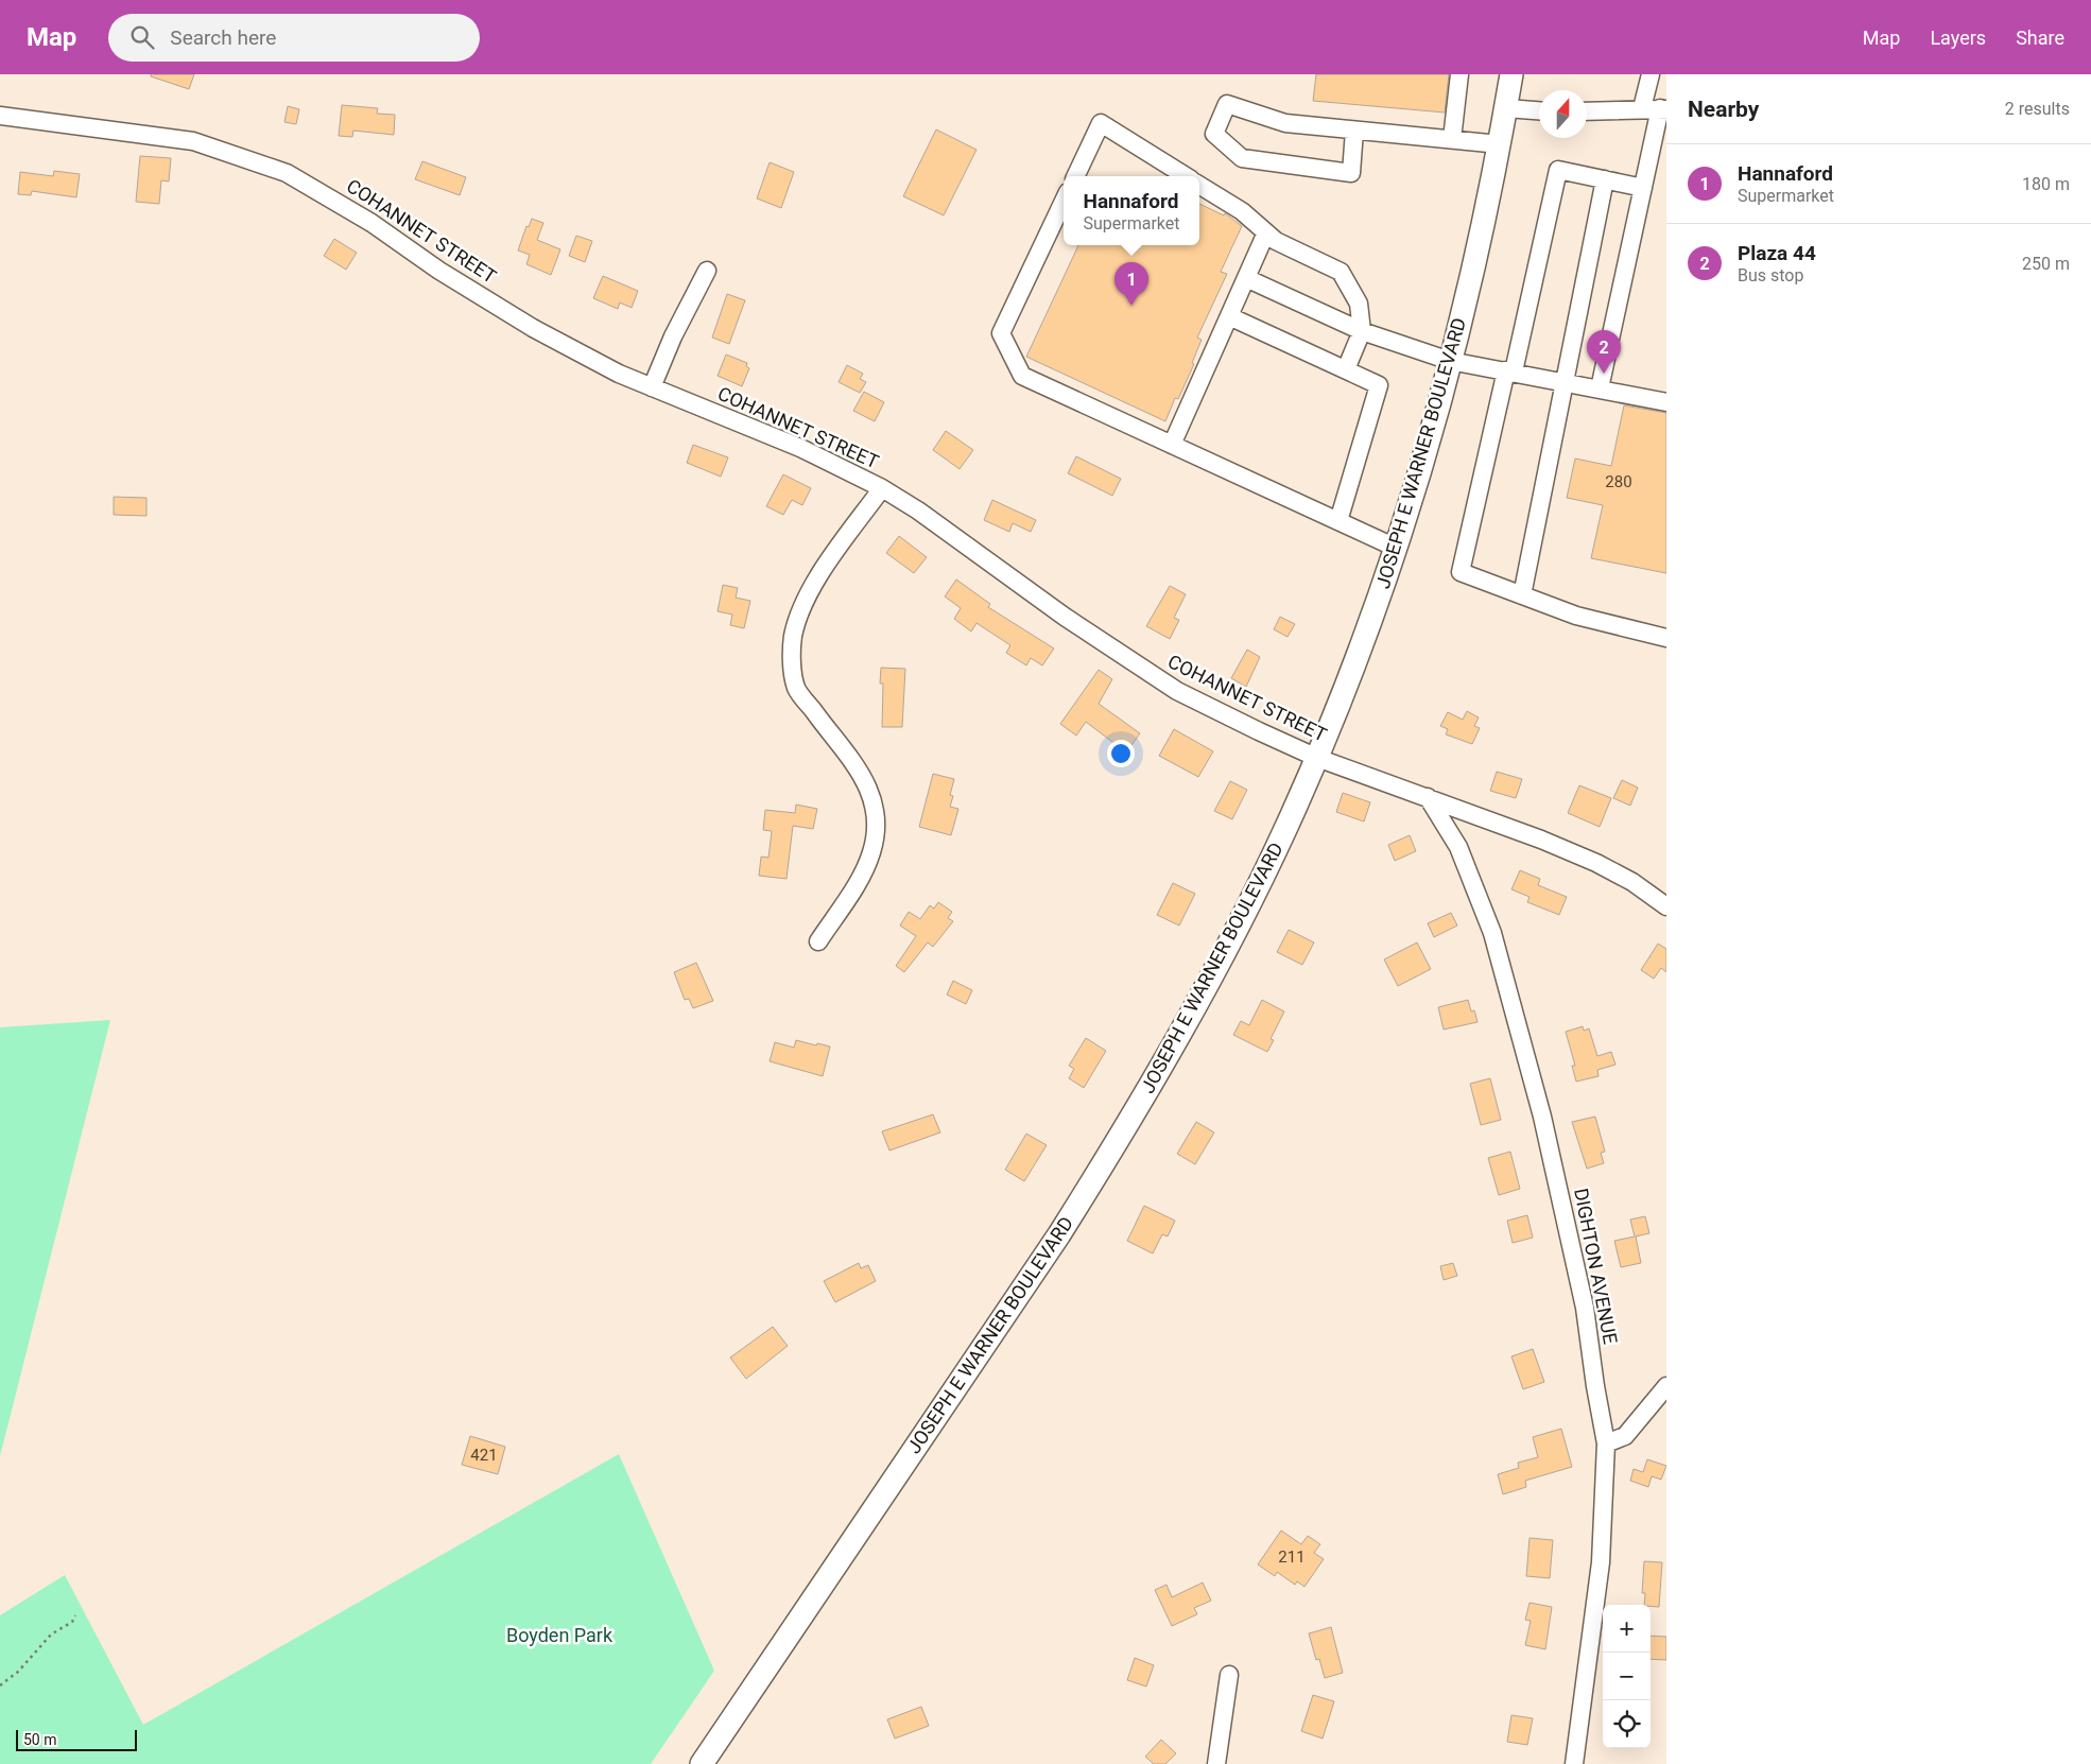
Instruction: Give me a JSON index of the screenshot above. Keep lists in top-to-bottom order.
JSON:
{
  "streets": {
    "main road": ["JOSEPH E WARNER BOULEVARD"],
    "street": ["COHANNET STREET", "DIGHTON AVENUE"]
  },
  "crossings": [
    ["COHANNET STREET", "JOSEPH E WARNER BOULEVARD"],
    ["COHANNET STREET", "DIGHTON AVENUE"]
  ],
  "parks": ["Boyden Park"],
  "house_numbers": ["280", "421", "211"],
  "scale_bar": "50 m",
  "north": "top",
  "page": {
    "header": "Map",
    "search": "Search here",
    "nav": ["Map", "Layers", "Share"],
    "heading": ["Nearby", "2 results"],
    "list": [
      {
        "mark": "1",
        "name": "Hannaford",
        "note": "Supermarket",
        "value": "180 m"
      },
      {
        "mark": "2",
        "name": "Plaza 44",
        "note": "Bus stop",
        "value": "250 m"
      }
    ],
    "popup": ["Hannaford", "Supermarket"],
    "pins": ["1", "2"],
    "map_buttons": ["+", "−"],
    "scale": "50 m"
  }
}
